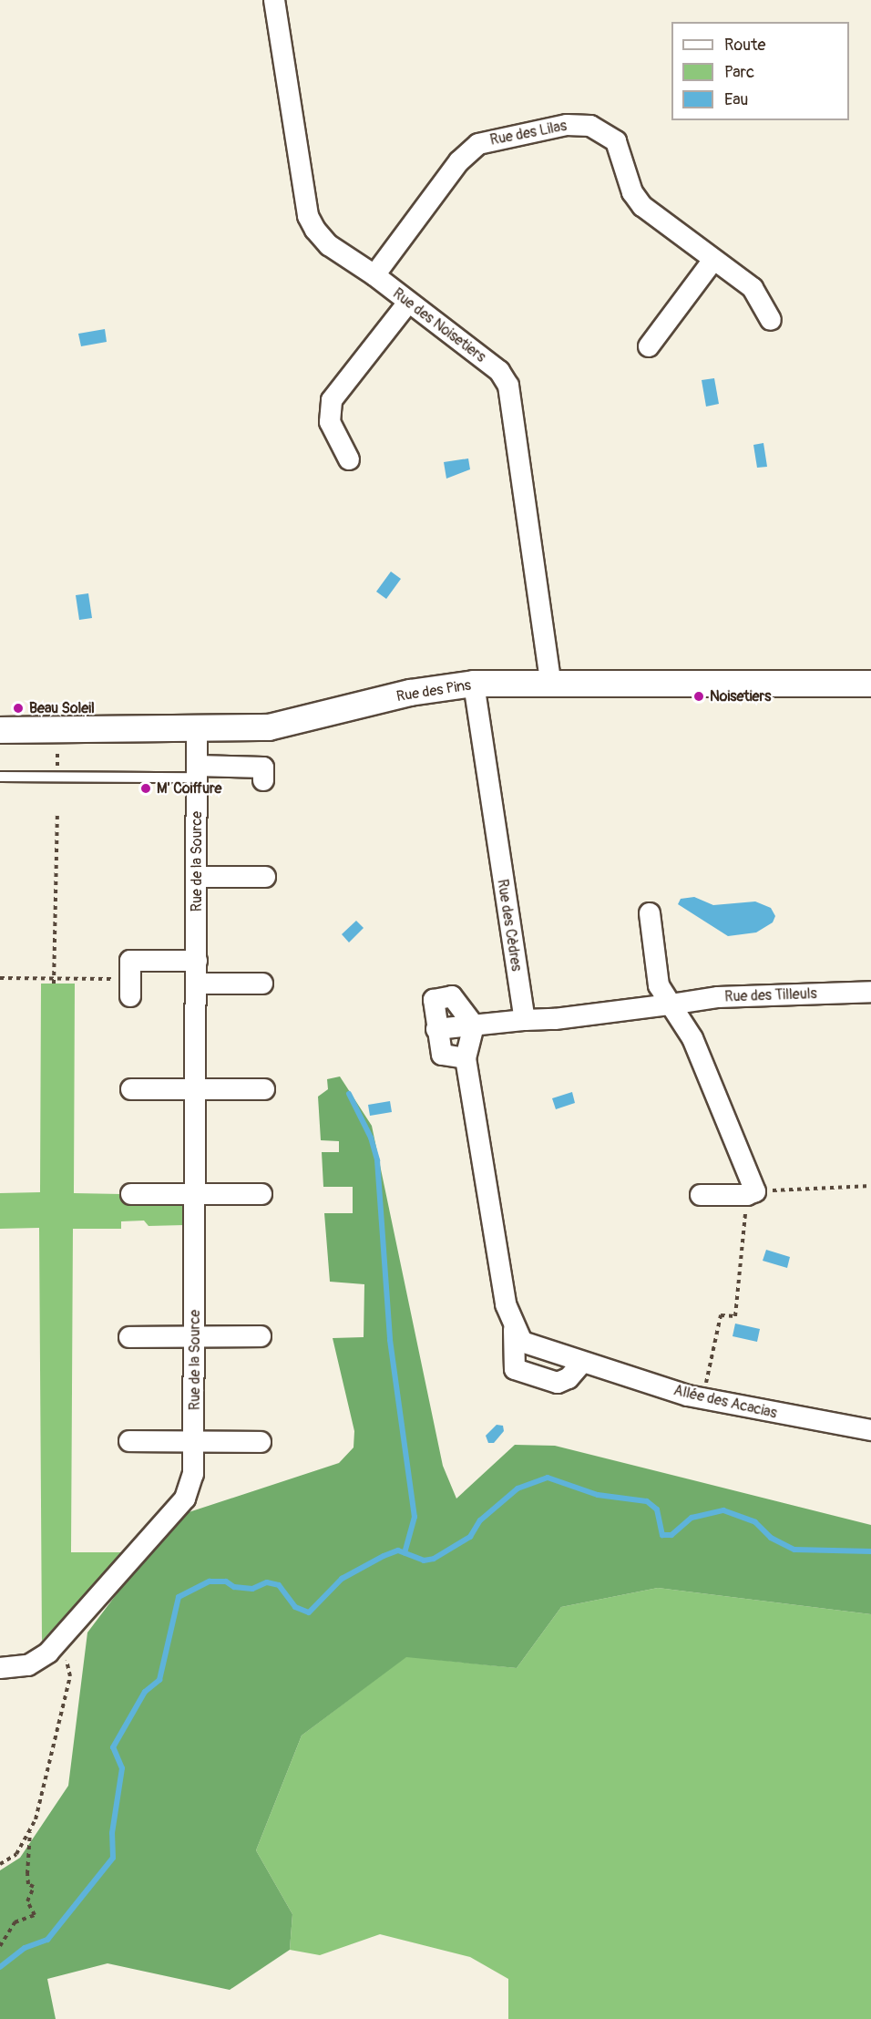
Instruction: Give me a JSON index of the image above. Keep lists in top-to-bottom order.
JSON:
{
  "streets": {
    "street": [
      "Rue des Lilas",
      "Rue des Noisetiers",
      "Rue des Pins",
      "Rue de la Source",
      "Rue des Cèdres",
      "Rue des Tilleuls",
      "Allée des Acacias"
    ]
  },
  "crossings": [
    ["Rue des Lilas", "Rue des Noisetiers"],
    ["Rue des Noisetiers", "Rue des Pins"],
    ["Rue des Pins", "Rue de la Source"],
    ["Rue des Pins", "Rue des Cèdres"]
  ],
  "places": ["Noisetiers", "Beau Soleil", "M' Coiffure"],
  "legend": ["Route", "Parc", "Eau"]
}
